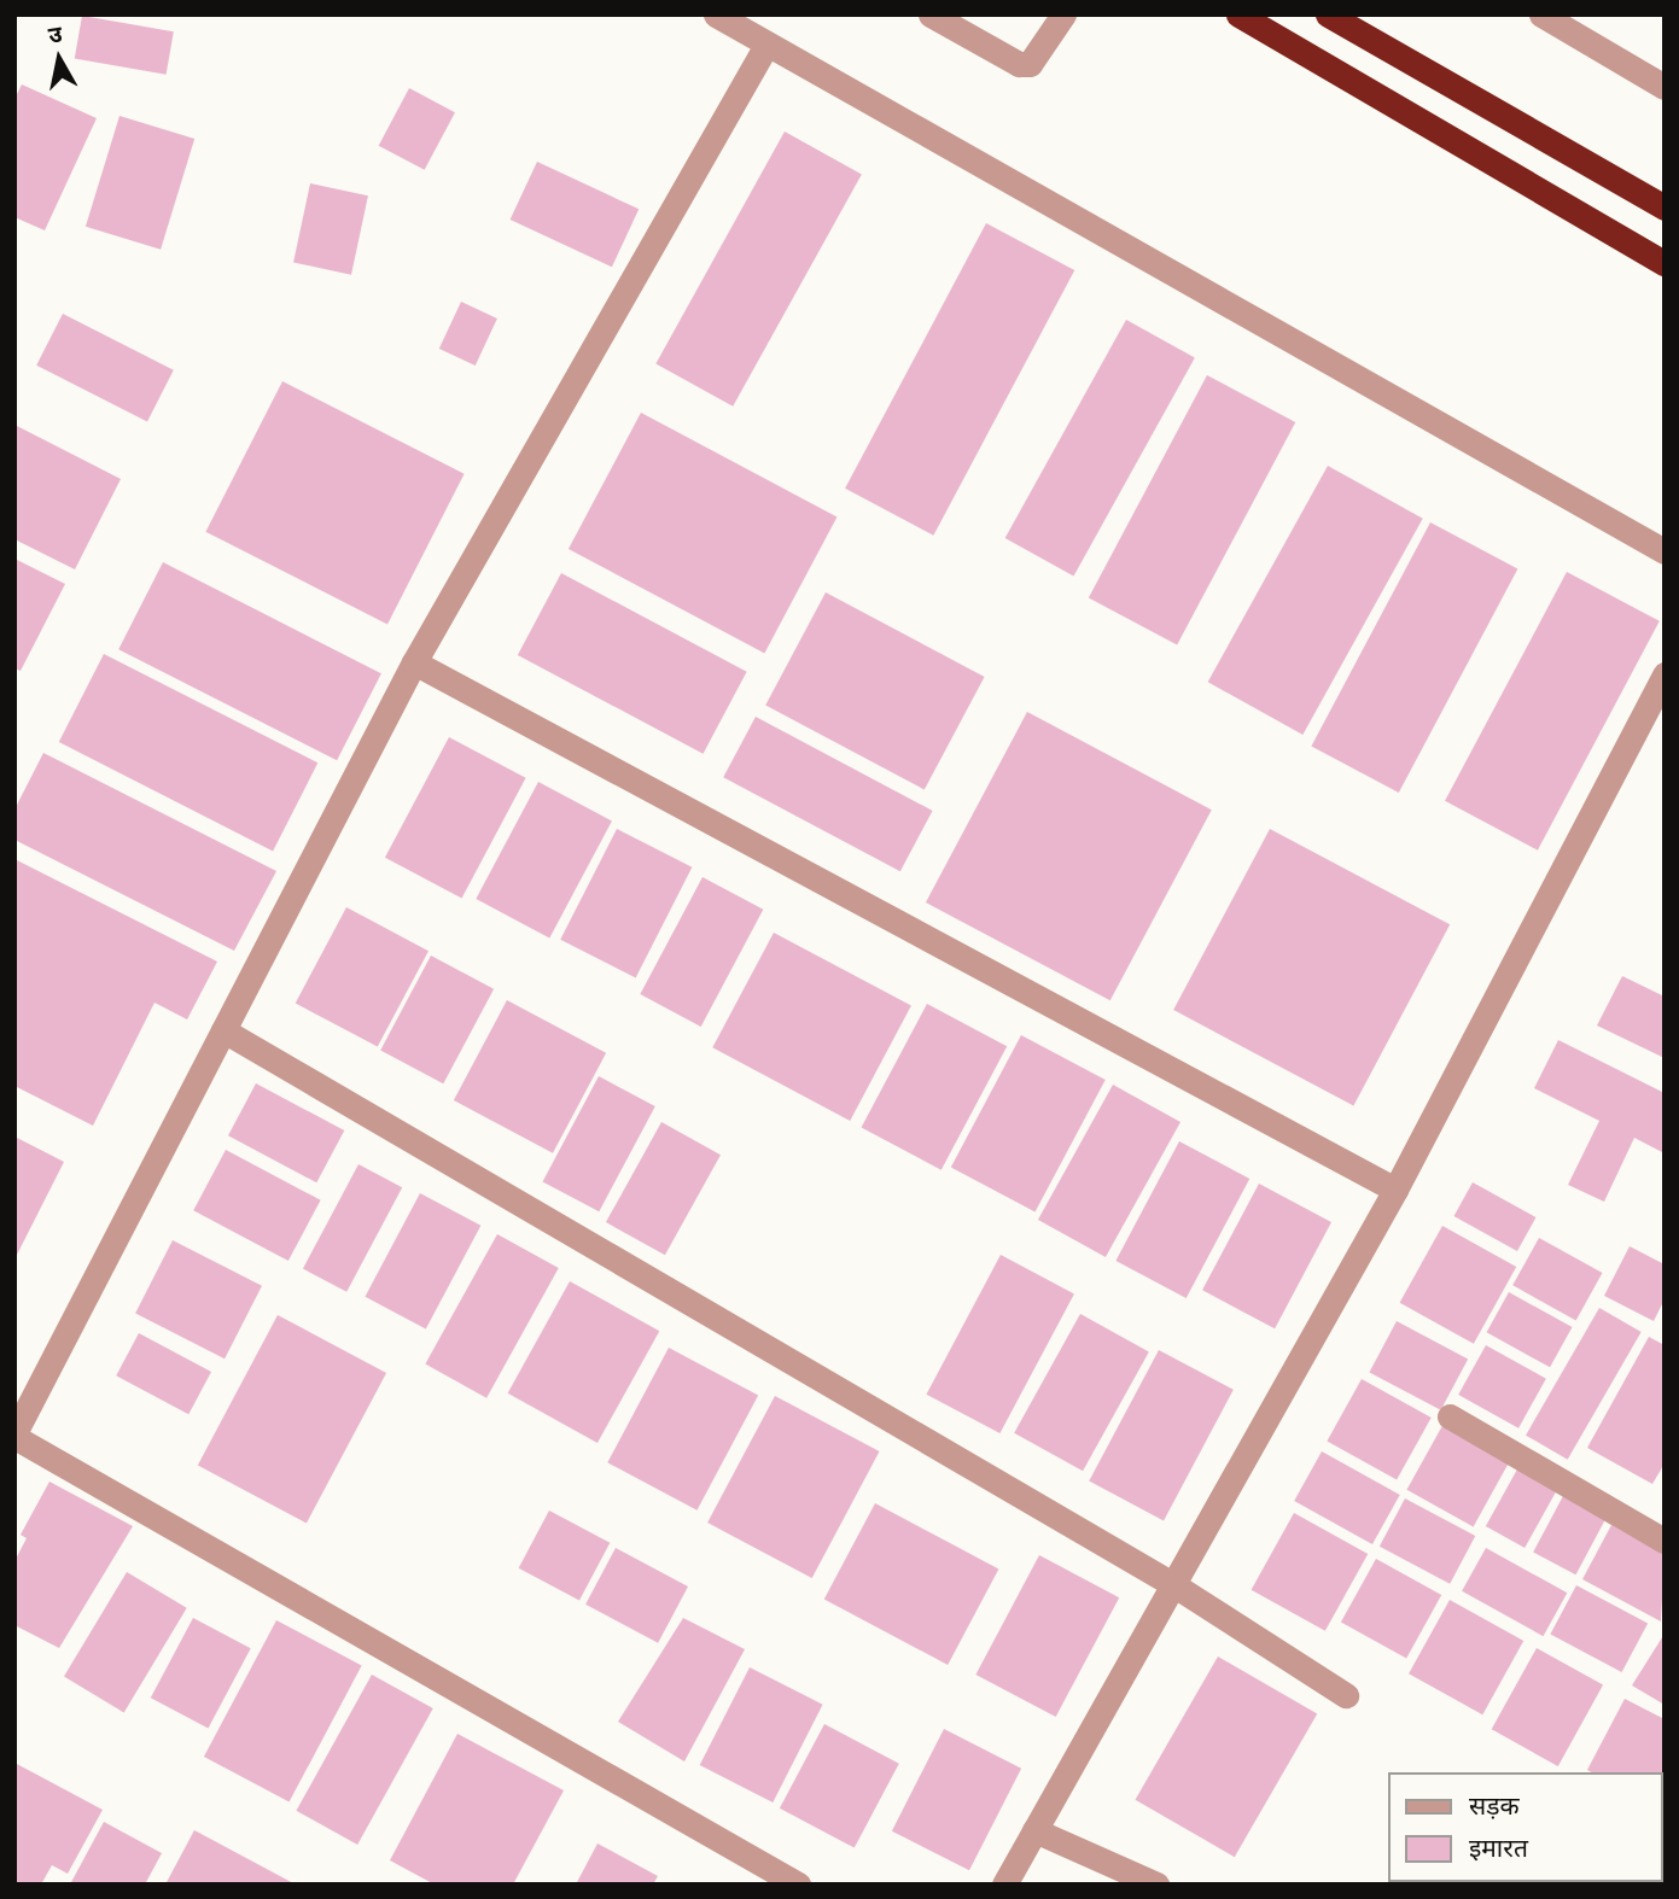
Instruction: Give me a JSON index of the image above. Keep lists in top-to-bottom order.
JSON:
{
  "legend": ["सड़क", "इमारत"],
  "north": "top"
}
